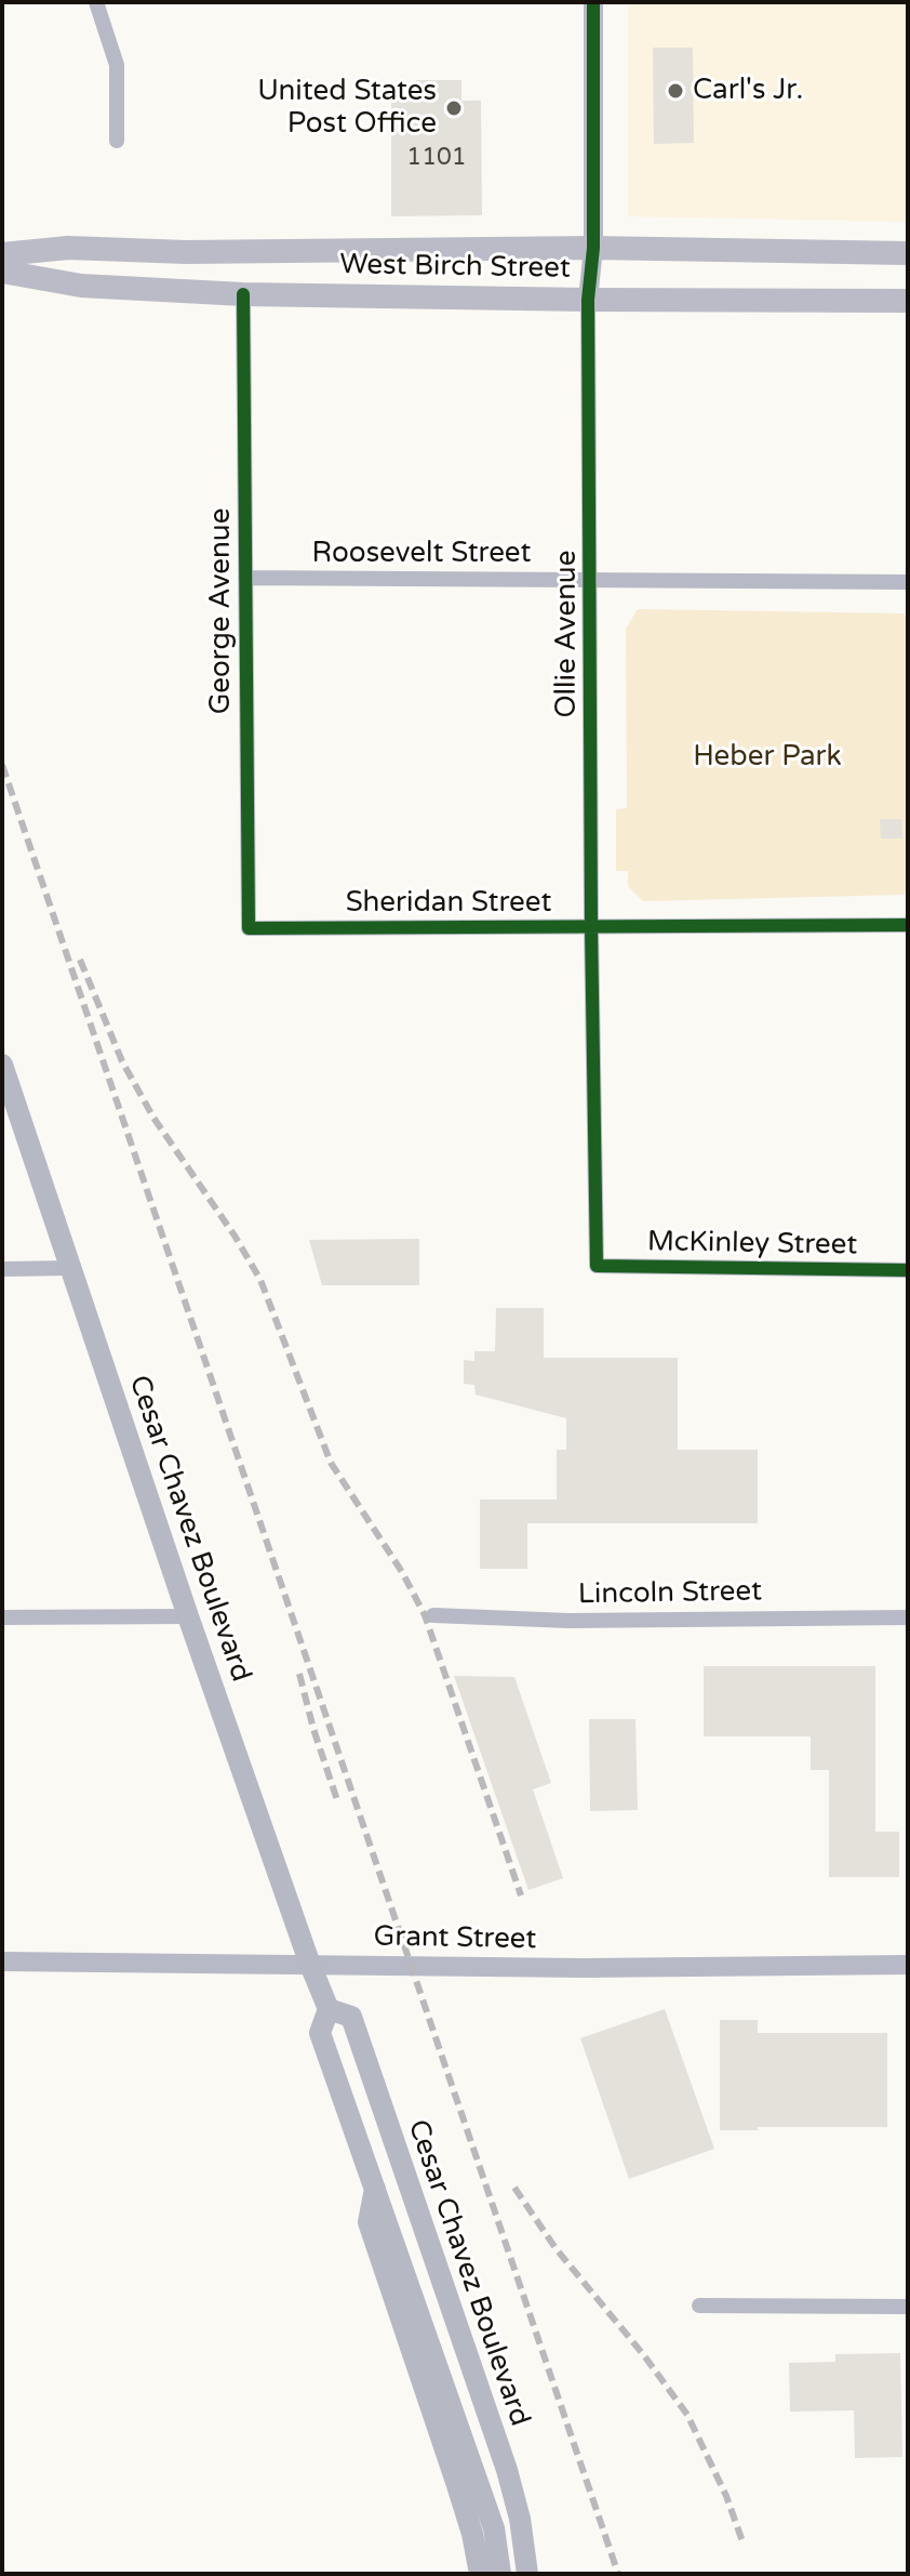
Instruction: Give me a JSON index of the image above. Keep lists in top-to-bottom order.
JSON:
{
  "streets": {
    "main road": ["West Birch Street", "Cesar Chavez Boulevard"],
    "street": [
      "Roosevelt Street",
      "George Avenue",
      "Ollie Avenue",
      "Sheridan Street",
      "McKinley Street",
      "Lincoln Street",
      "Grant Street"
    ]
  },
  "crossings": [
    ["West Birch Street", "George Avenue"],
    ["West Birch Street", "Ollie Avenue"],
    ["Roosevelt Street", "George Avenue"],
    ["Roosevelt Street", "Ollie Avenue"],
    ["George Avenue", "Sheridan Street"],
    ["Ollie Avenue", "Sheridan Street"],
    ["Ollie Avenue", "McKinley Street"],
    ["Cesar Chavez Boulevard", "Grant Street"]
  ],
  "parks": ["Heber Park"],
  "places": ["Carl's Jr.", "United States Post Office"],
  "house_numbers": ["1101"]
}
